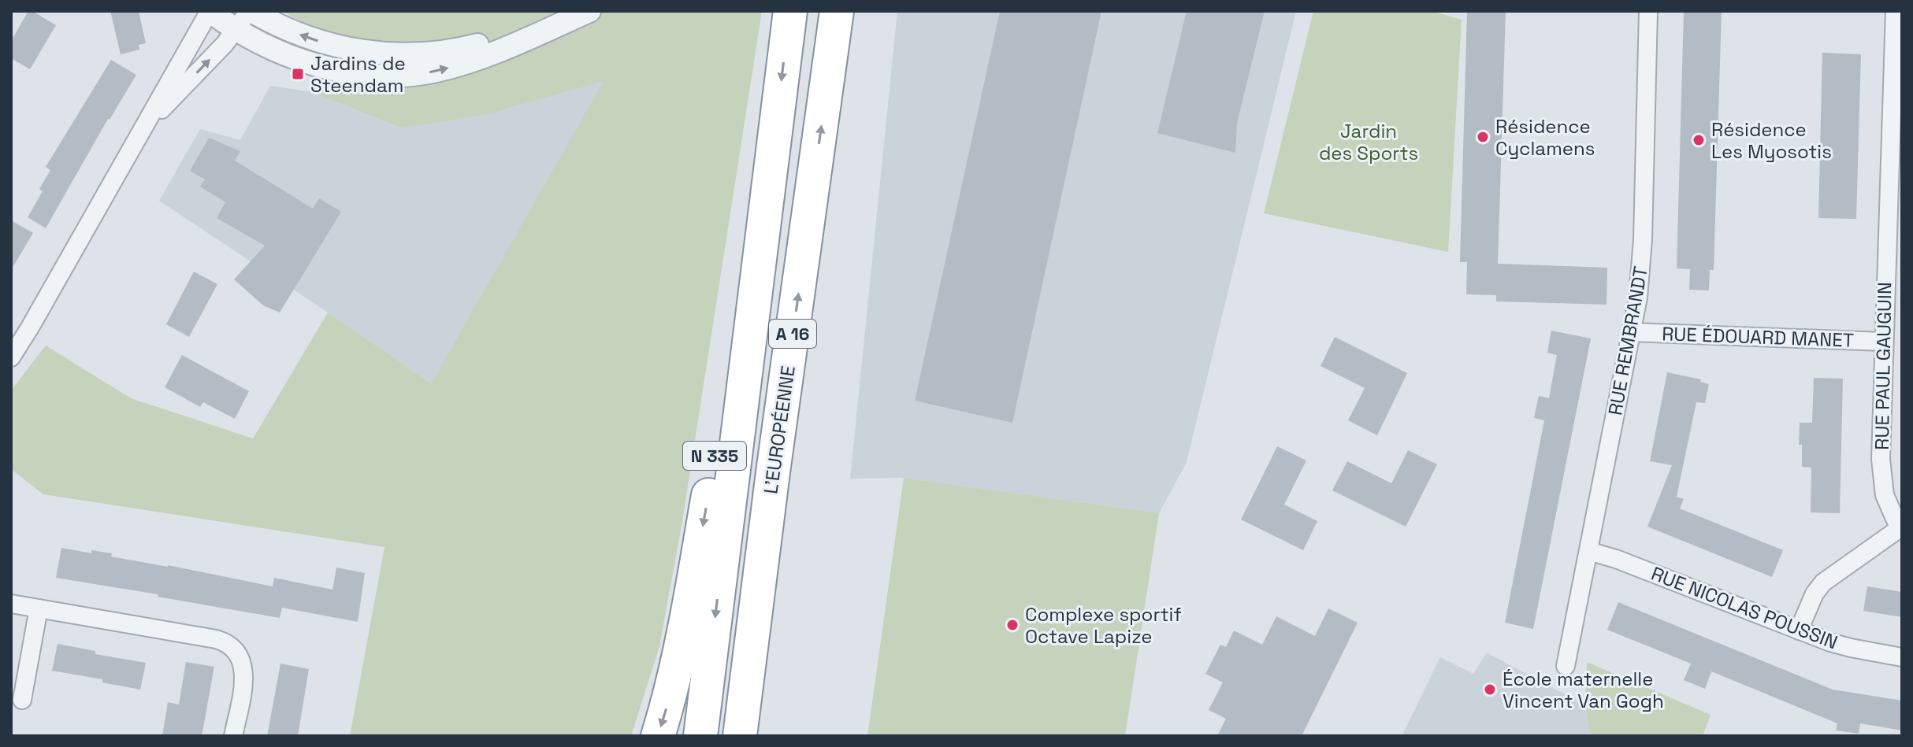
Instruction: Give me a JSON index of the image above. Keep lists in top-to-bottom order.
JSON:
{
  "streets": {
    "highway": ["A 16", "L'EUROPÉENNE", "N 335"],
    "street": [
      "RUE ÉDOUARD MANET",
      "RUE REMBRANDT",
      "RUE PAUL GAUGUIN",
      "RUE NICOLAS POUSSIN"
    ]
  },
  "crossings": [
    ["A 16", "N 335"],
    ["RUE ÉDOUARD MANET", "RUE REMBRANDT"],
    ["RUE ÉDOUARD MANET", "RUE PAUL GAUGUIN"],
    ["RUE REMBRANDT", "RUE NICOLAS POUSSIN"],
    ["L'EUROPÉENNE", "N 335"]
  ],
  "parks": ["Jardin des Sports"],
  "places": {
    "transit": ["Jardins de Steendam"],
    "other": [
      "Résidence Cyclamens",
      "Résidence Les Myosotis",
      "Complexe sportif Octave Lapize",
      "École maternelle Vincent Van Gogh"
    ]
  }
}
